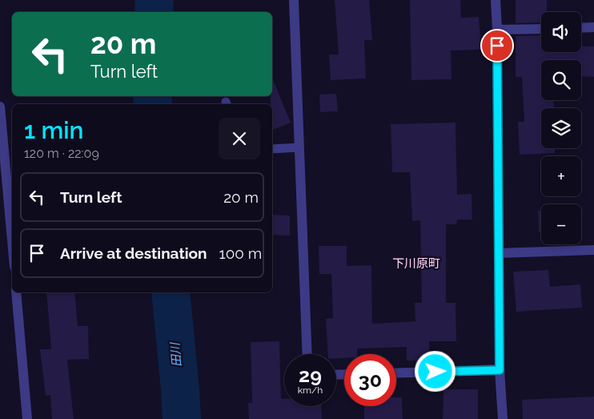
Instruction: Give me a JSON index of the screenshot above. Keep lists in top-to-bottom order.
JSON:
{
  "districts": ["下川原町"],
  "water": ["田川"],
  "page": {
    "map_buttons": ["+", "−"],
    "turn": ["20 m", "Turn left"],
    "heading": ["1 min", "120 m · 22:09"],
    "list": [
      {
        "name": "Turn left",
        "value": "20 m"
      },
      {
        "name": "Arrive at destination",
        "value": "100 m"
      }
    ],
    "speed": "29 km/h",
    "limit": "30"
  }
}
